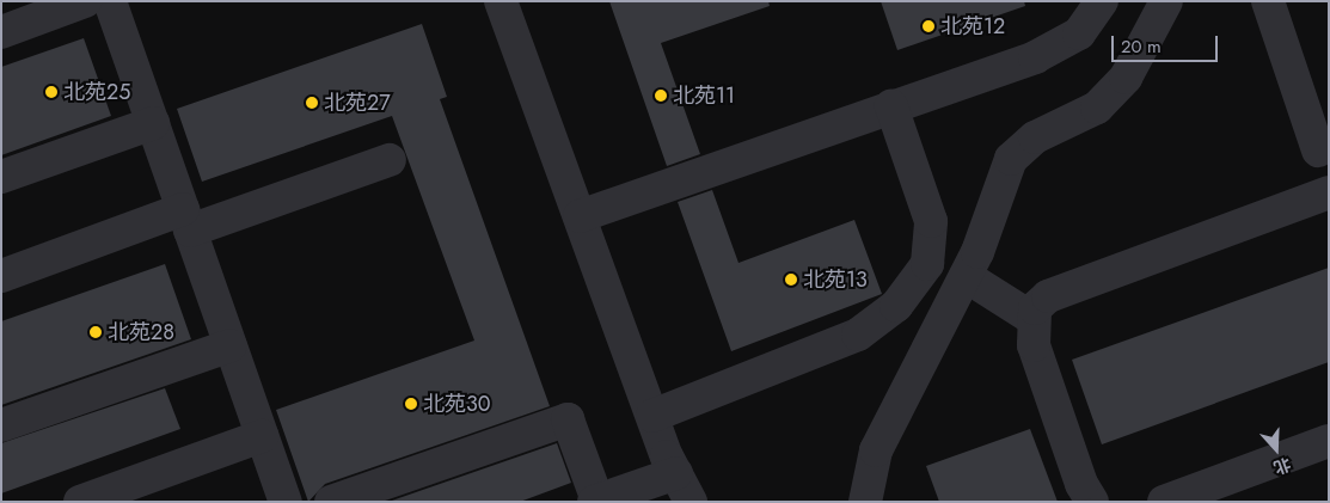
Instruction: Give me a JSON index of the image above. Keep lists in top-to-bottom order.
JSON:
{
  "places": [
    "北苑12",
    "北苑25",
    "北苑11",
    "北苑27",
    "北苑13",
    "北苑28",
    "北苑30"
  ],
  "scale_bar": "20 m",
  "north": "bottom"
}
